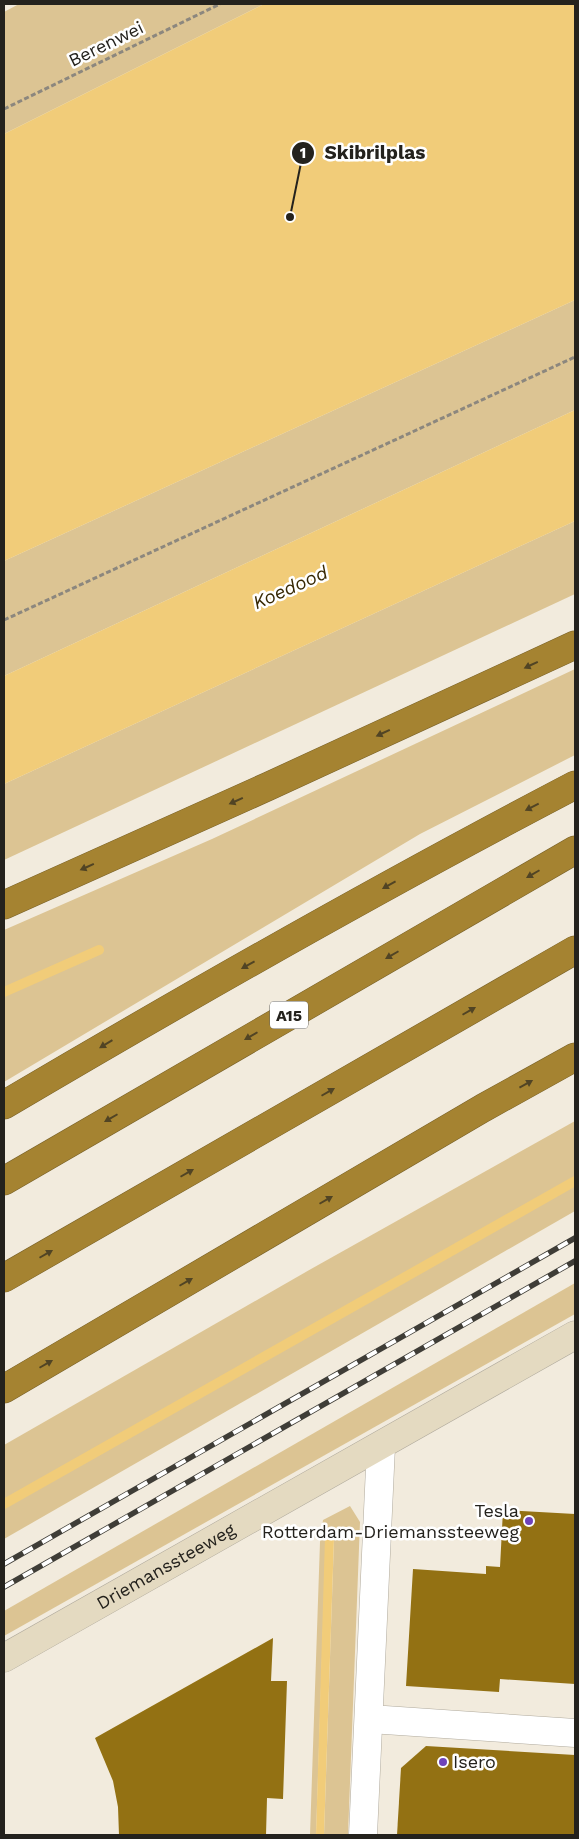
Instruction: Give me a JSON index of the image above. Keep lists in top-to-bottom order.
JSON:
{
  "streets": {
    "highway": ["A15"],
    "main road": ["Driemanssteeweg"],
    "path": ["Berenwei"]
  },
  "water": ["Koedood"],
  "places": ["Skibrilplas", "Tesla Rotterdam-Driemanssteeweg", "Isero"]
}
